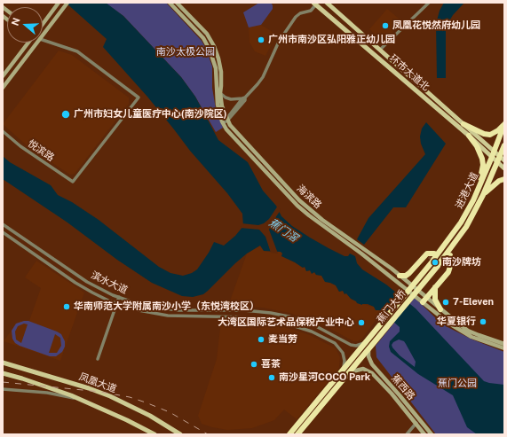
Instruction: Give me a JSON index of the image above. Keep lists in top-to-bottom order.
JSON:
{
  "streets": {
    "highway": ["进港大道", "蕉门大桥"],
    "main road": ["环市大道北", "凤凰大道"],
    "street": [
      "悦滨路",
      "海滨路",
      "滨水大道",
      "蕉西路"
    ]
  },
  "crossings": [
    ["环市大道北", "进港大道"],
    ["滨水大道", "蕉门大桥"]
  ],
  "water": ["蕉门滘"],
  "parks": ["南沙太极公园", "蕉门公园"],
  "places": [
    "凤凰花悦然府幼儿园",
    "广州市南沙区弘阳雅正幼儿园",
    "广州市妇女儿童医疗中心(南沙院区)",
    "南沙牌坊",
    "7-Eleven",
    "华南师范大学附属南沙小学（东悦湾校区）",
    "华夏银行",
    "大湾区国际艺术品保税产业中心",
    "麦当劳",
    "喜茶",
    "南沙星河COCO Park"
  ],
  "north": "left"
}
